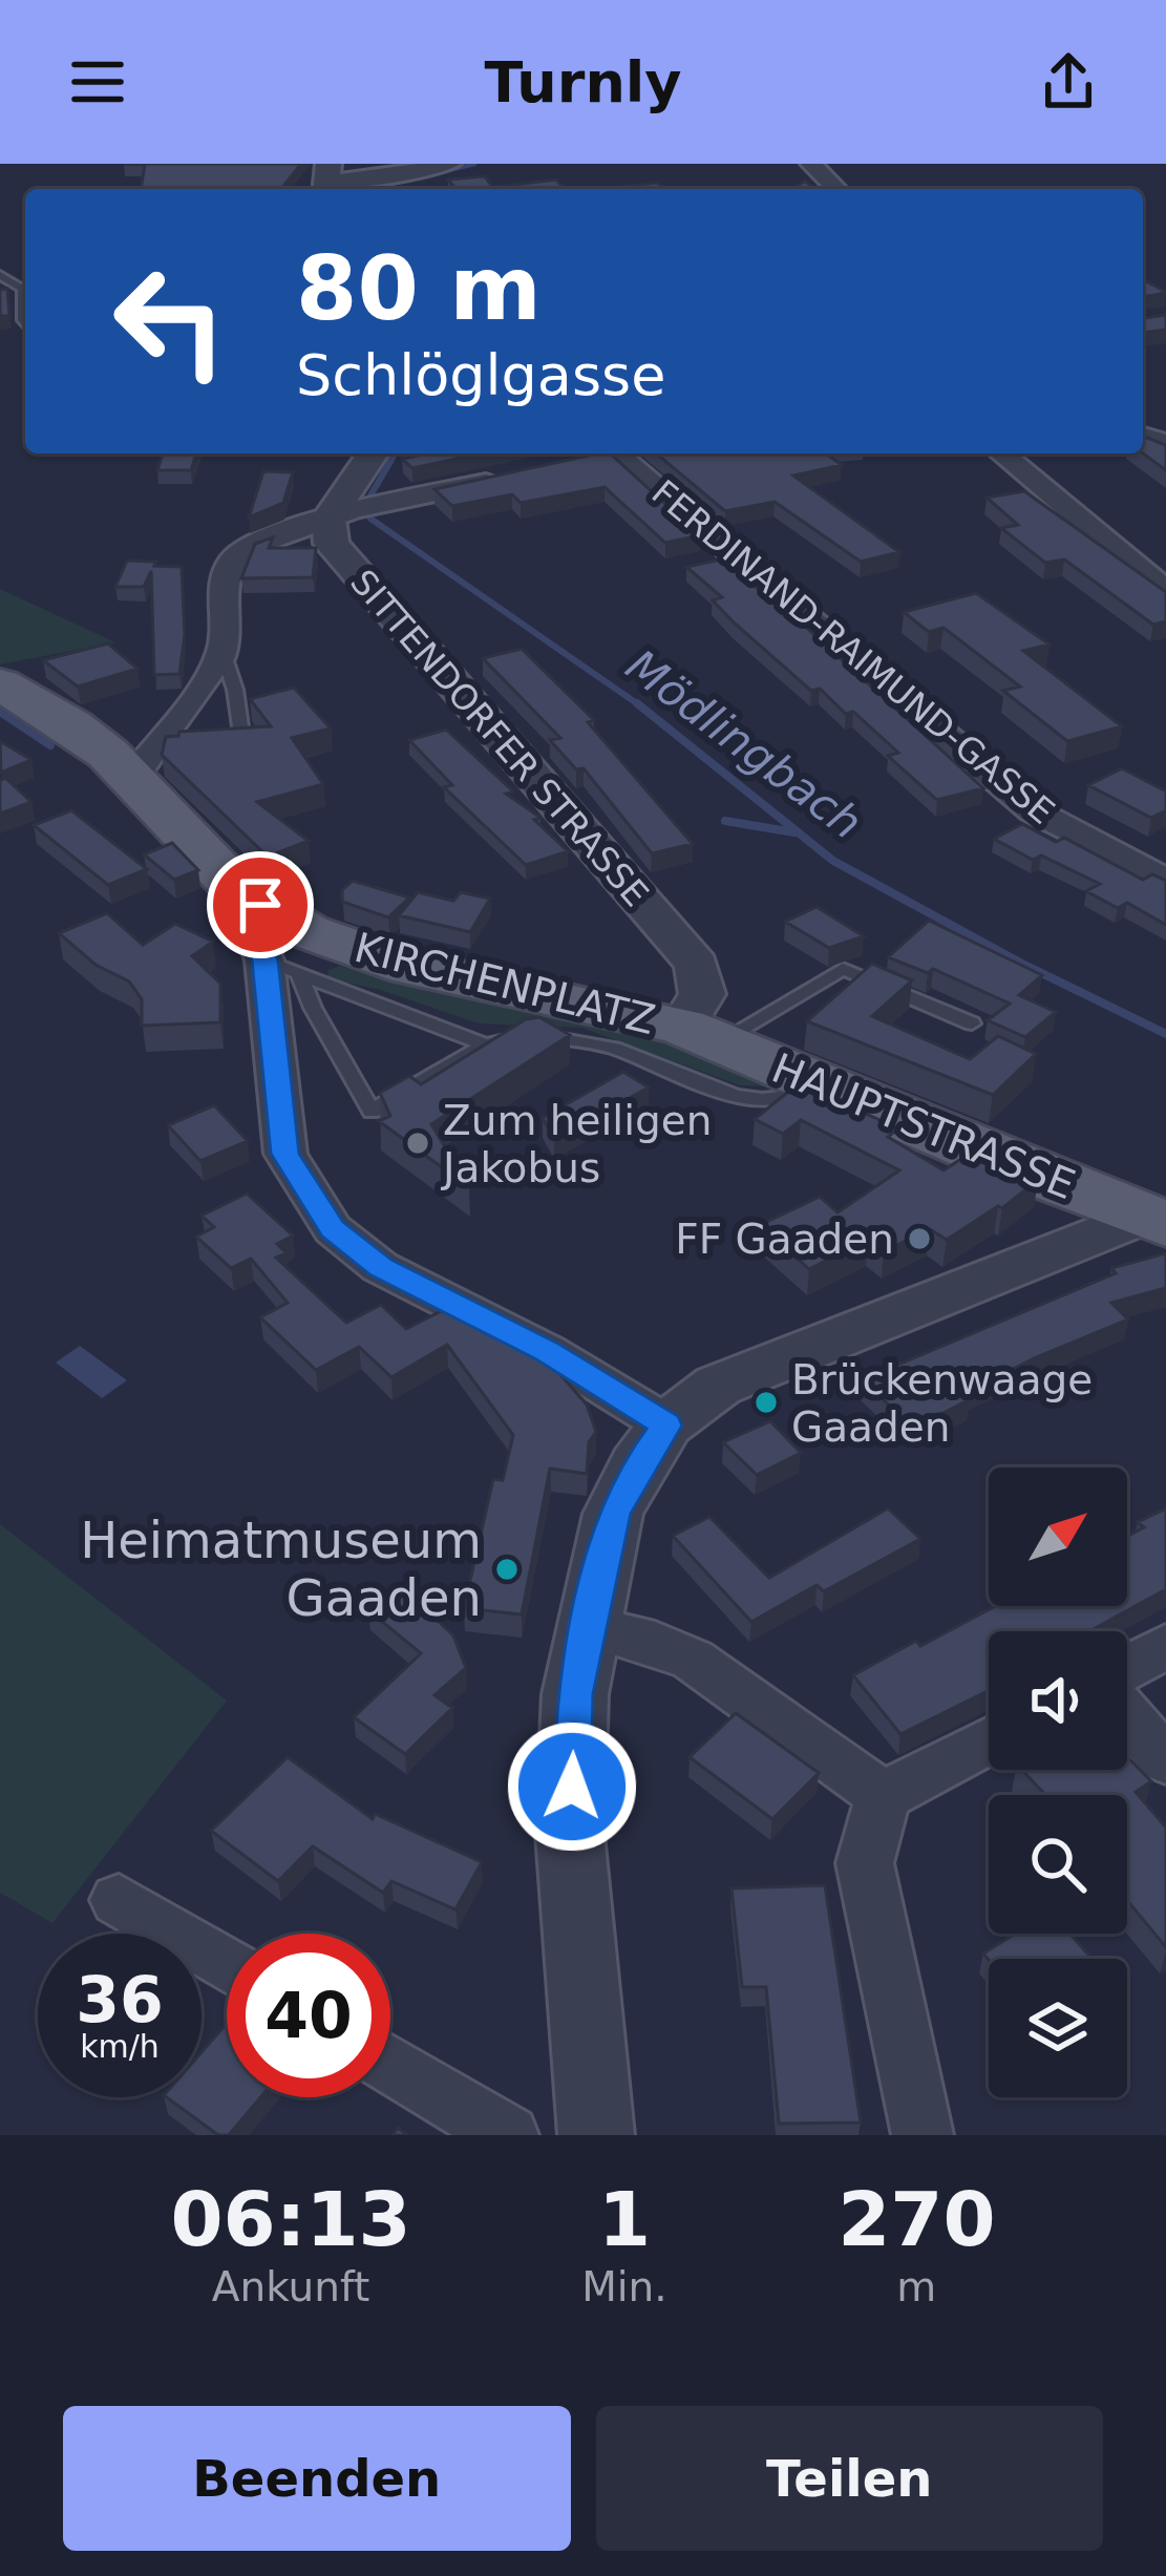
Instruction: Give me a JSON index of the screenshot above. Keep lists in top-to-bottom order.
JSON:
{
  "streets": {
    "main road": ["KIRCHENPLATZ", "HAUPTSTRASSE"],
    "street": ["FERDINAND-RAIMUND-GASSE", "SITTENDORFER STRASSE"]
  },
  "crossings": [
    ["SITTENDORFER STRASSE", "KIRCHENPLATZ"],
    ["SITTENDORFER STRASSE", "HAUPTSTRASSE"],
    ["KIRCHENPLATZ", "HAUPTSTRASSE"]
  ],
  "water": ["Mödlingbach"],
  "places": [
    "Zum heiligen Jakobus",
    "FF Gaaden",
    "Brückenwaage Gaaden",
    "Heimatmuseum Gaaden"
  ],
  "north": "top right",
  "page": {
    "header": "Turnly",
    "turn": ["80 m", "Schlöglgasse"],
    "speed": "36 km/h",
    "limit": "40",
    "eta": [
      "06:13",
      "Ankunft",
      "1",
      "Min.",
      "270",
      "m"
    ],
    "buttons": ["Beenden", "Teilen"]
  }
}
